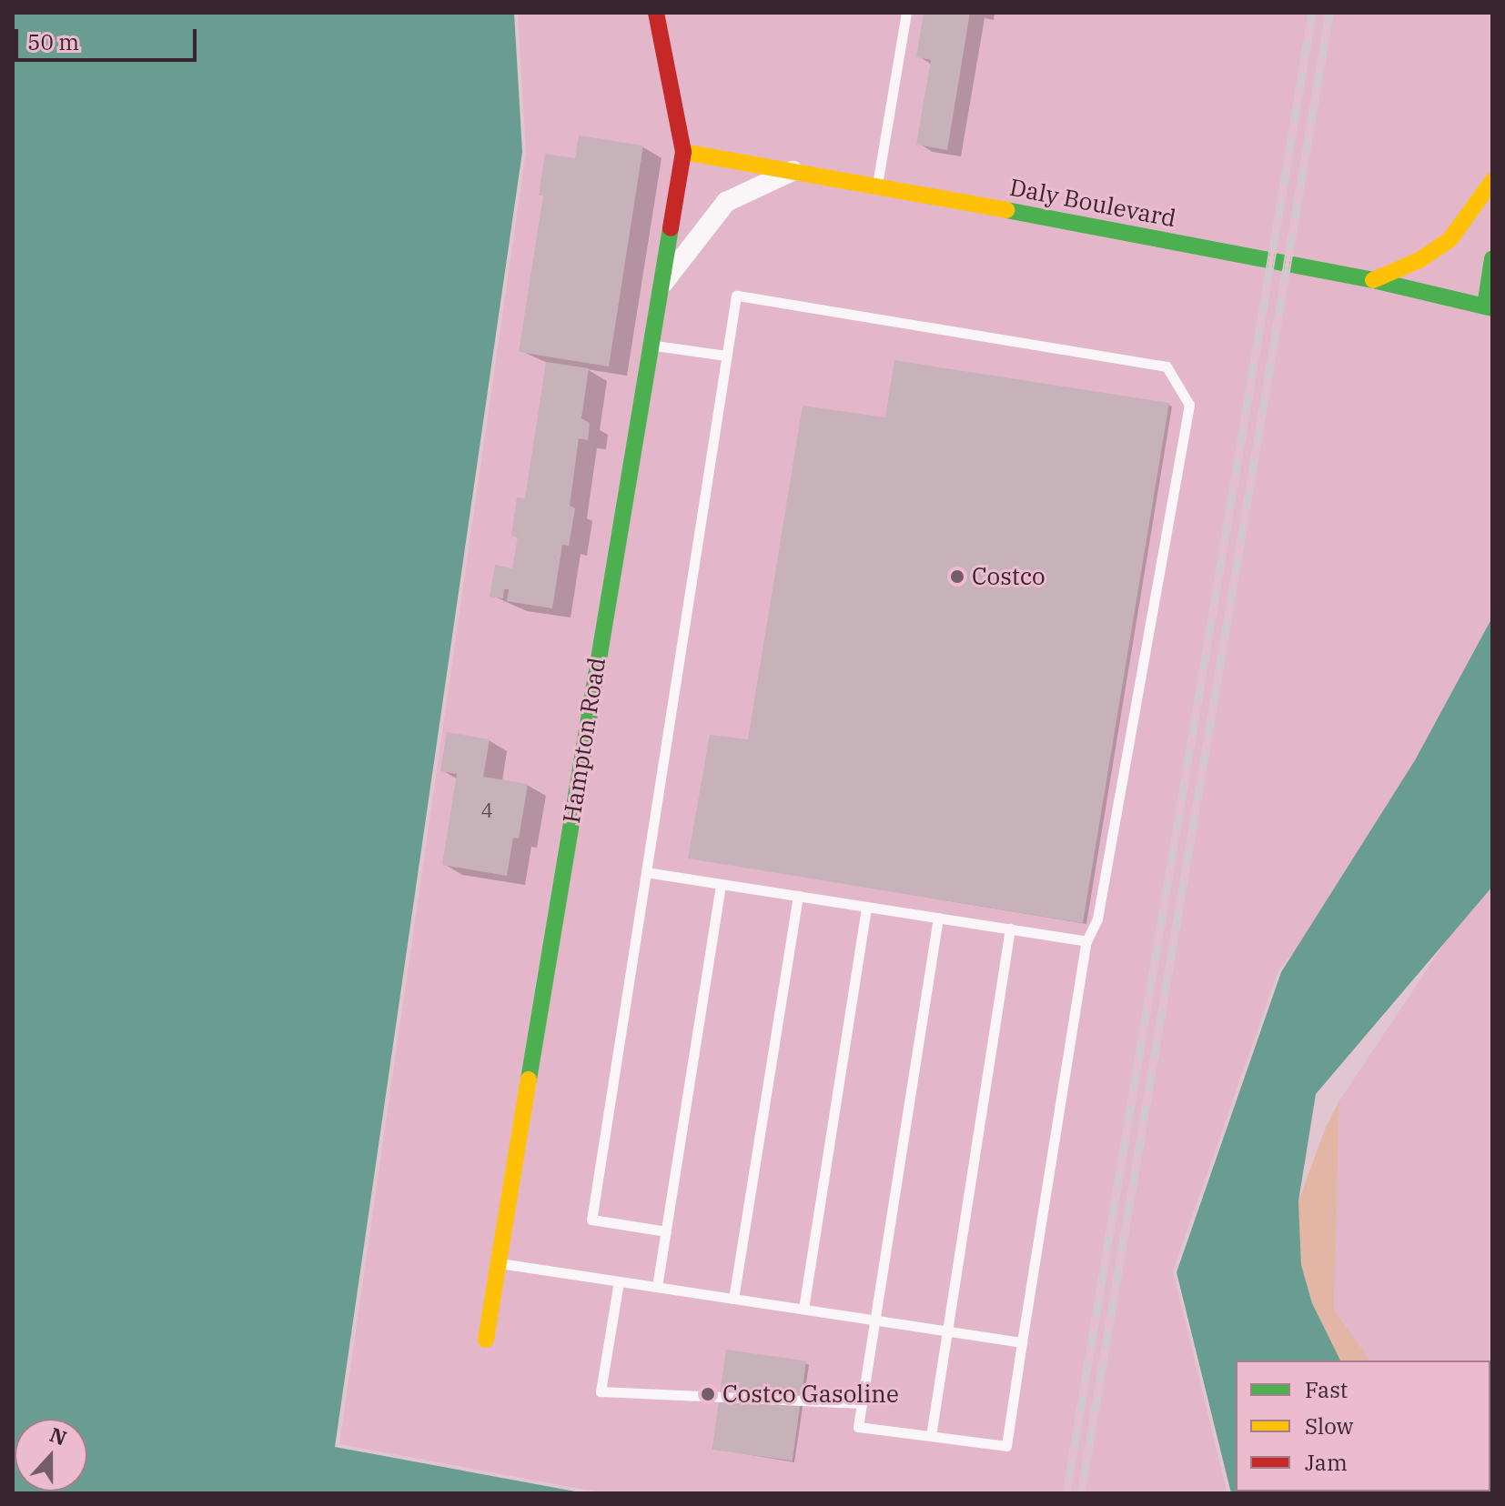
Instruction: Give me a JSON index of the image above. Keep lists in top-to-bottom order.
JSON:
{
  "streets": {
    "street": ["Daly Boulevard", "Hampton Road"]
  },
  "crossings": [
    ["Daly Boulevard", "Hampton Road"]
  ],
  "places": ["Costco", "Costco Gasoline"],
  "house_numbers": ["4"],
  "legend": ["Fast", "Slow", "Jam"],
  "scale_bar": "50 m",
  "north": "top"
}
